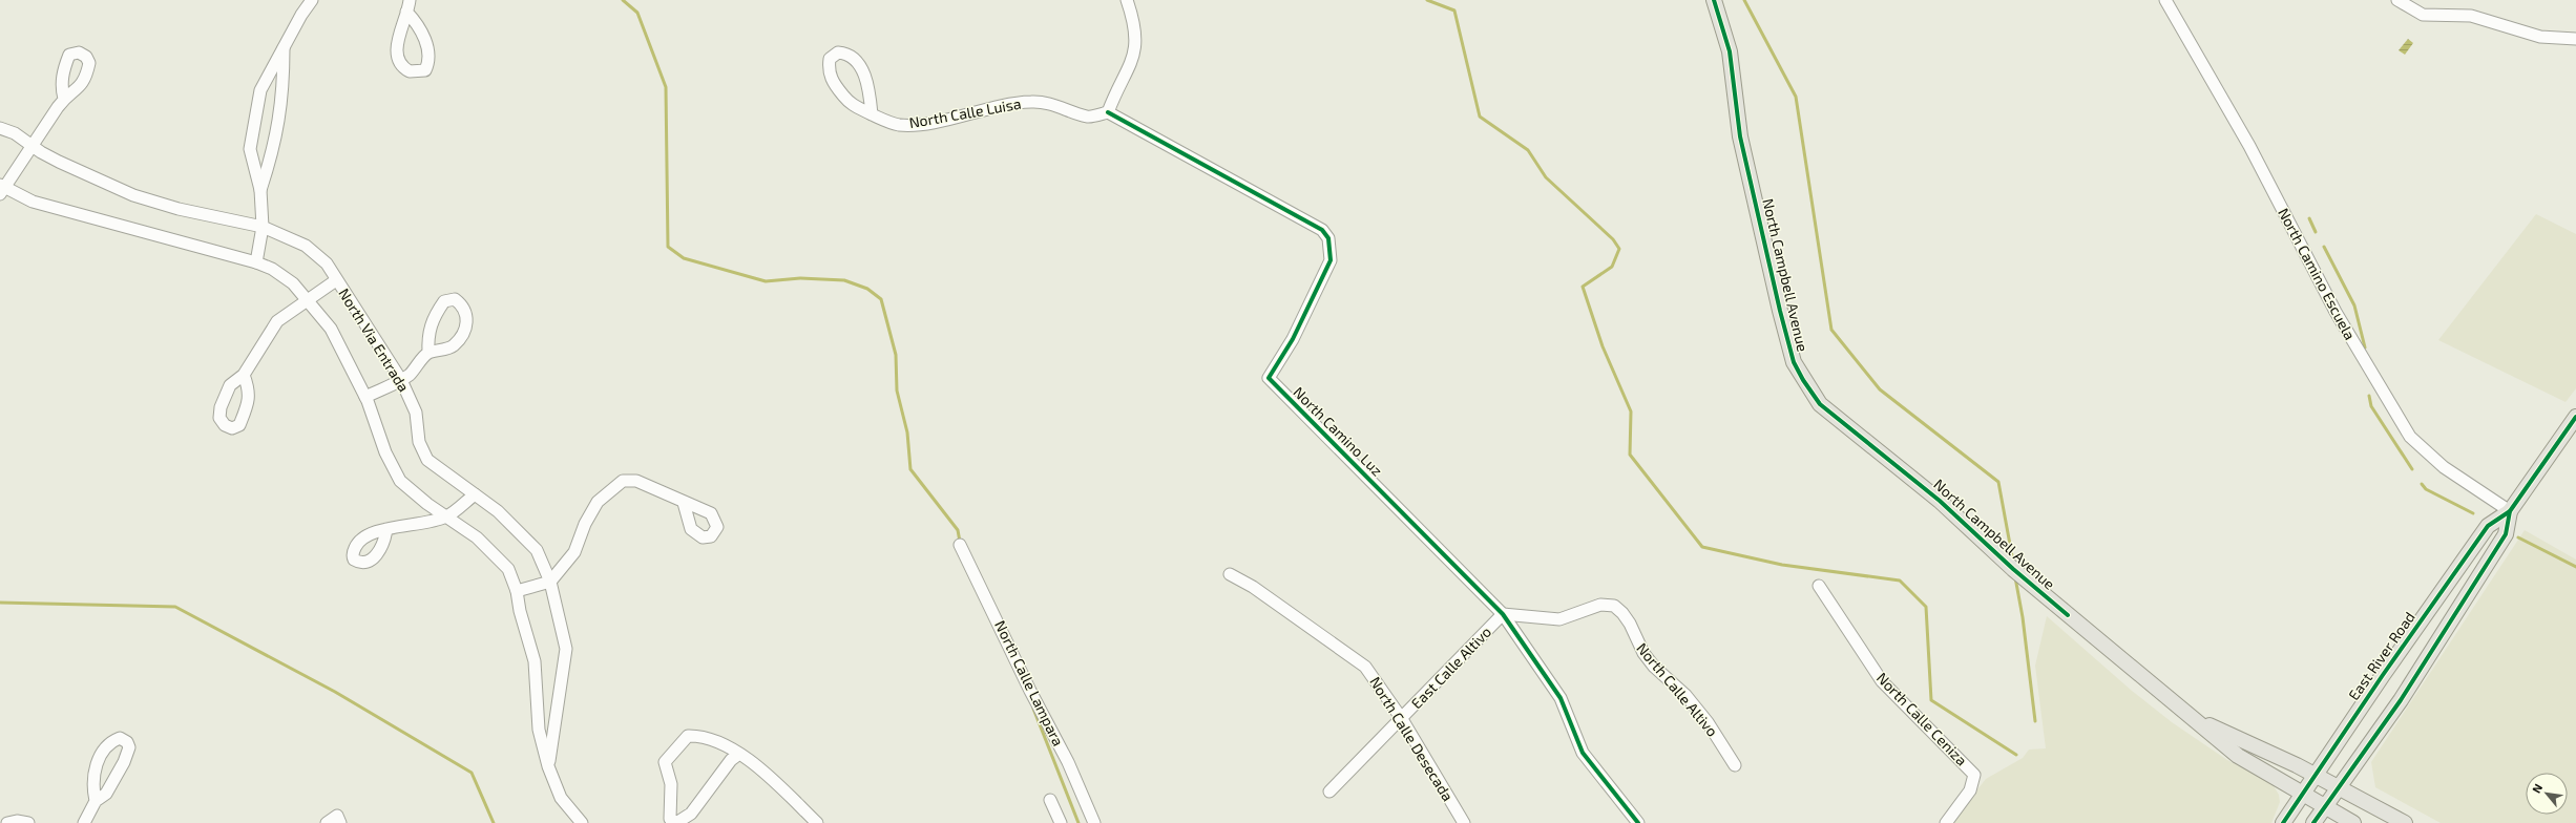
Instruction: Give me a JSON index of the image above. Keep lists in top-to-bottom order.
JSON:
{
  "streets": {
    "main road": ["North Campbell Avenue", "East River Road"],
    "street": [
      "North Calle Luisa",
      "North Camino Escuela",
      "North Via Entrada",
      "North Camino Luz",
      "East Calle Altivo",
      "North Calle Lampara",
      "North Calle Altivo",
      "North Calle Ceniza",
      "North Calle Desecada"
    ]
  },
  "crossings": [
    ["North Calle Luisa", "North Camino Luz"],
    ["North Camino Escuela", "East River Road"],
    ["North Campbell Avenue", "East River Road"],
    ["North Camino Luz", "East Calle Altivo"],
    ["North Camino Luz", "North Calle Altivo"],
    ["East Calle Altivo", "North Calle Altivo"],
    ["East Calle Altivo", "North Calle Desecada"]
  ],
  "north": "top left"
}
